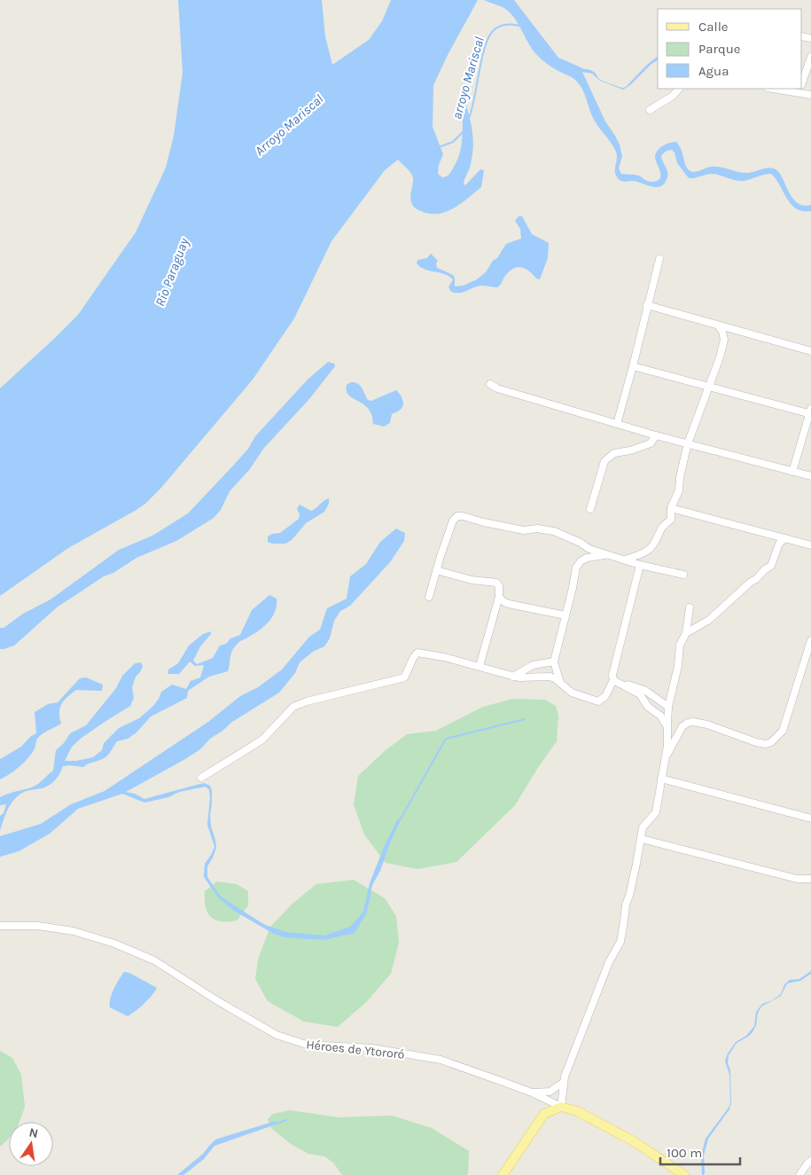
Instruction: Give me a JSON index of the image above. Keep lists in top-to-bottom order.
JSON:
{
  "streets": {
    "main road": ["Héroes de Ytororó"]
  },
  "water": ["arroyo Mariscal", "Arroyo Mariscal", "Río Paraguay"],
  "legend": ["Calle", "Parque", "Agua"],
  "scale_bar": "100 m",
  "north": "top"
}
